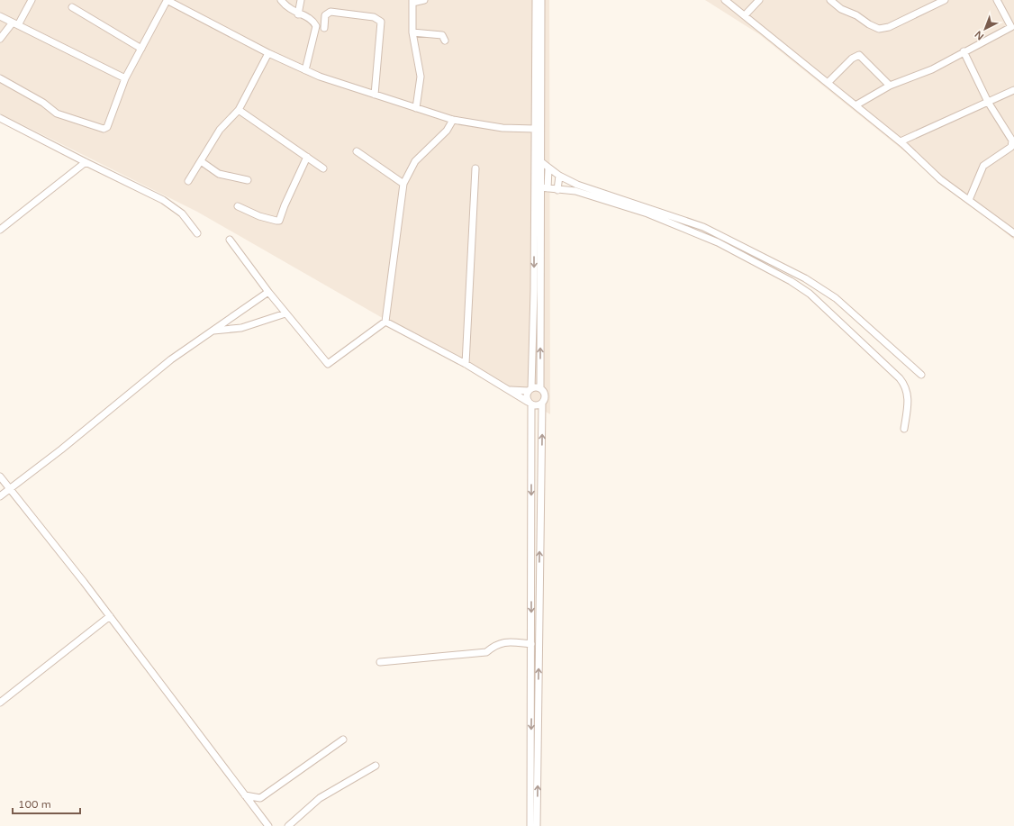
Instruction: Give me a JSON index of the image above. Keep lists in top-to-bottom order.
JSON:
{
  "scale_bar": "100 m",
  "north": "bottom left"
}
